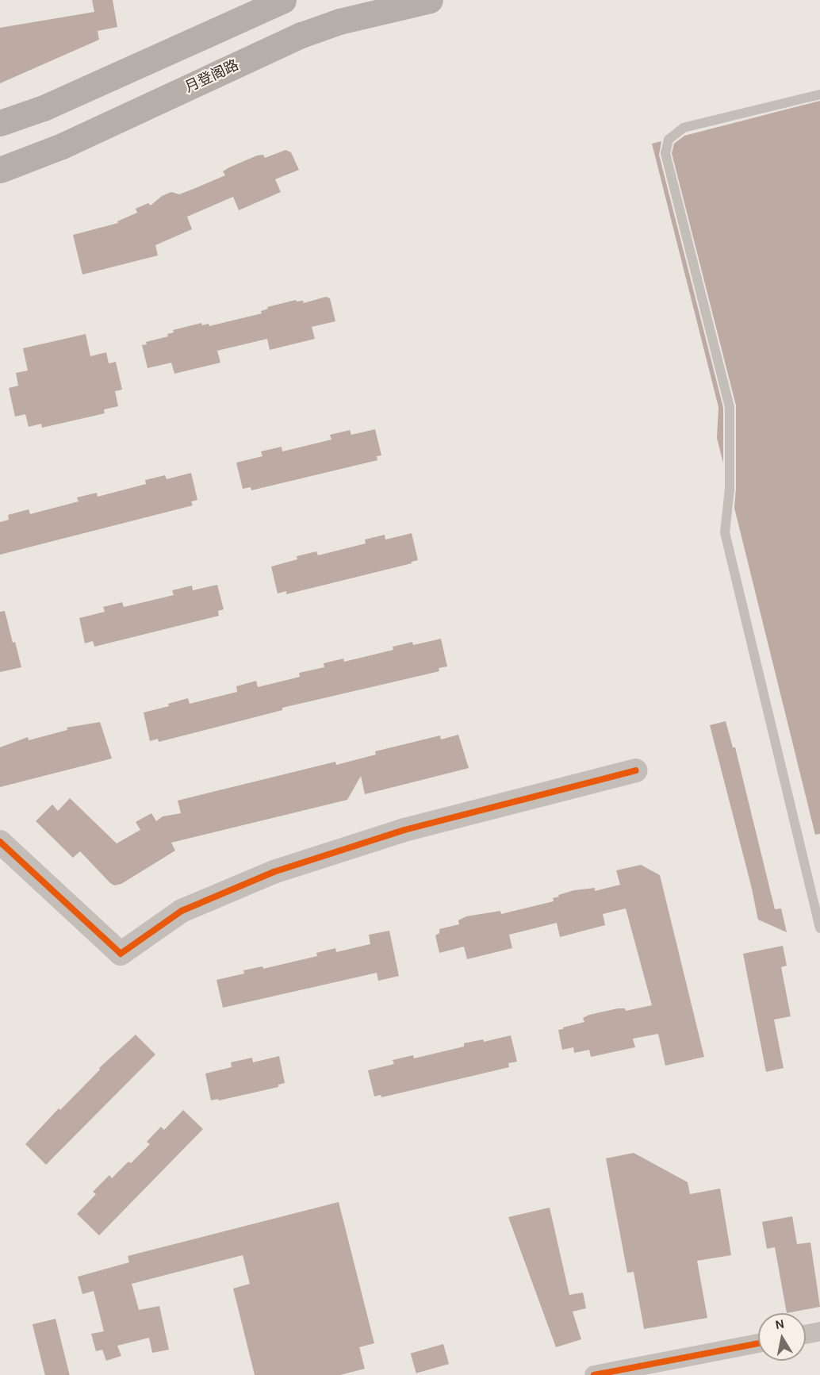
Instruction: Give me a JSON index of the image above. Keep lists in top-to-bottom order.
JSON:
{
  "streets": {
    "main road": ["月登阁路"]
  },
  "north": "top"
}
